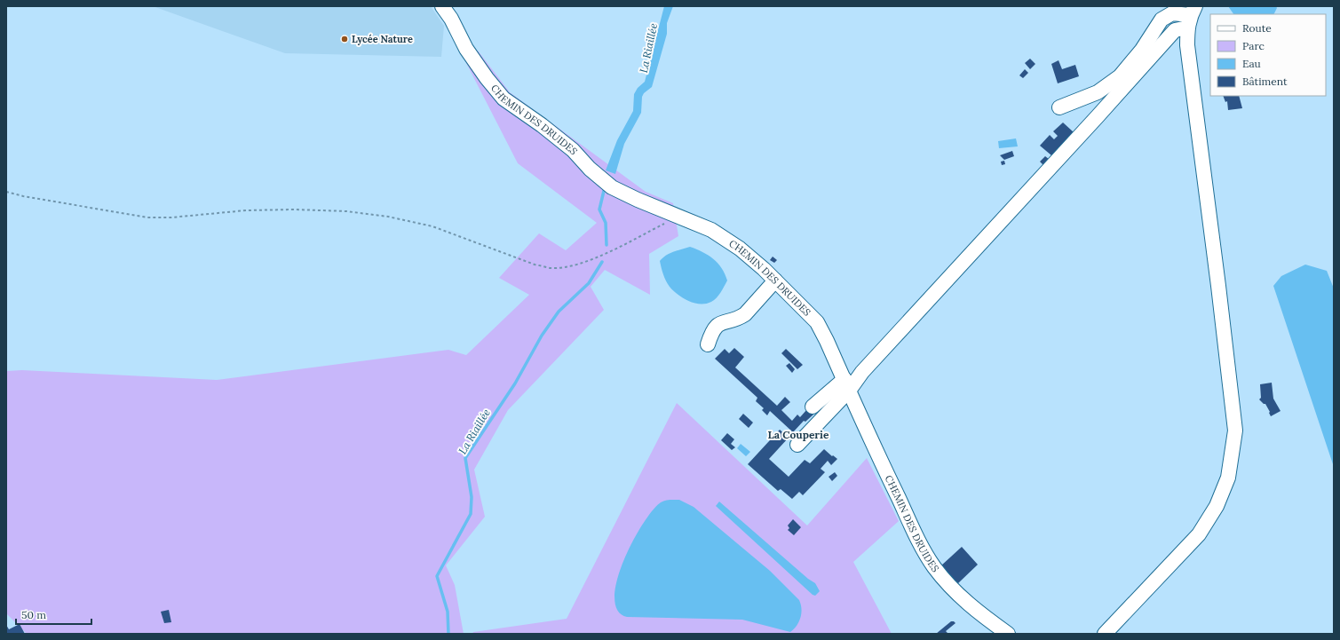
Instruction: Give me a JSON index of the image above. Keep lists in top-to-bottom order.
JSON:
{
  "streets": {
    "street": ["CHEMIN DES DRUIDES"]
  },
  "districts": ["La Couperie"],
  "water": ["La Riaillée"],
  "places": ["Lycée Nature"],
  "legend": [
    "Route",
    "Parc",
    "Eau",
    "Bâtiment"
  ],
  "scale_bar": "50 m"
}
